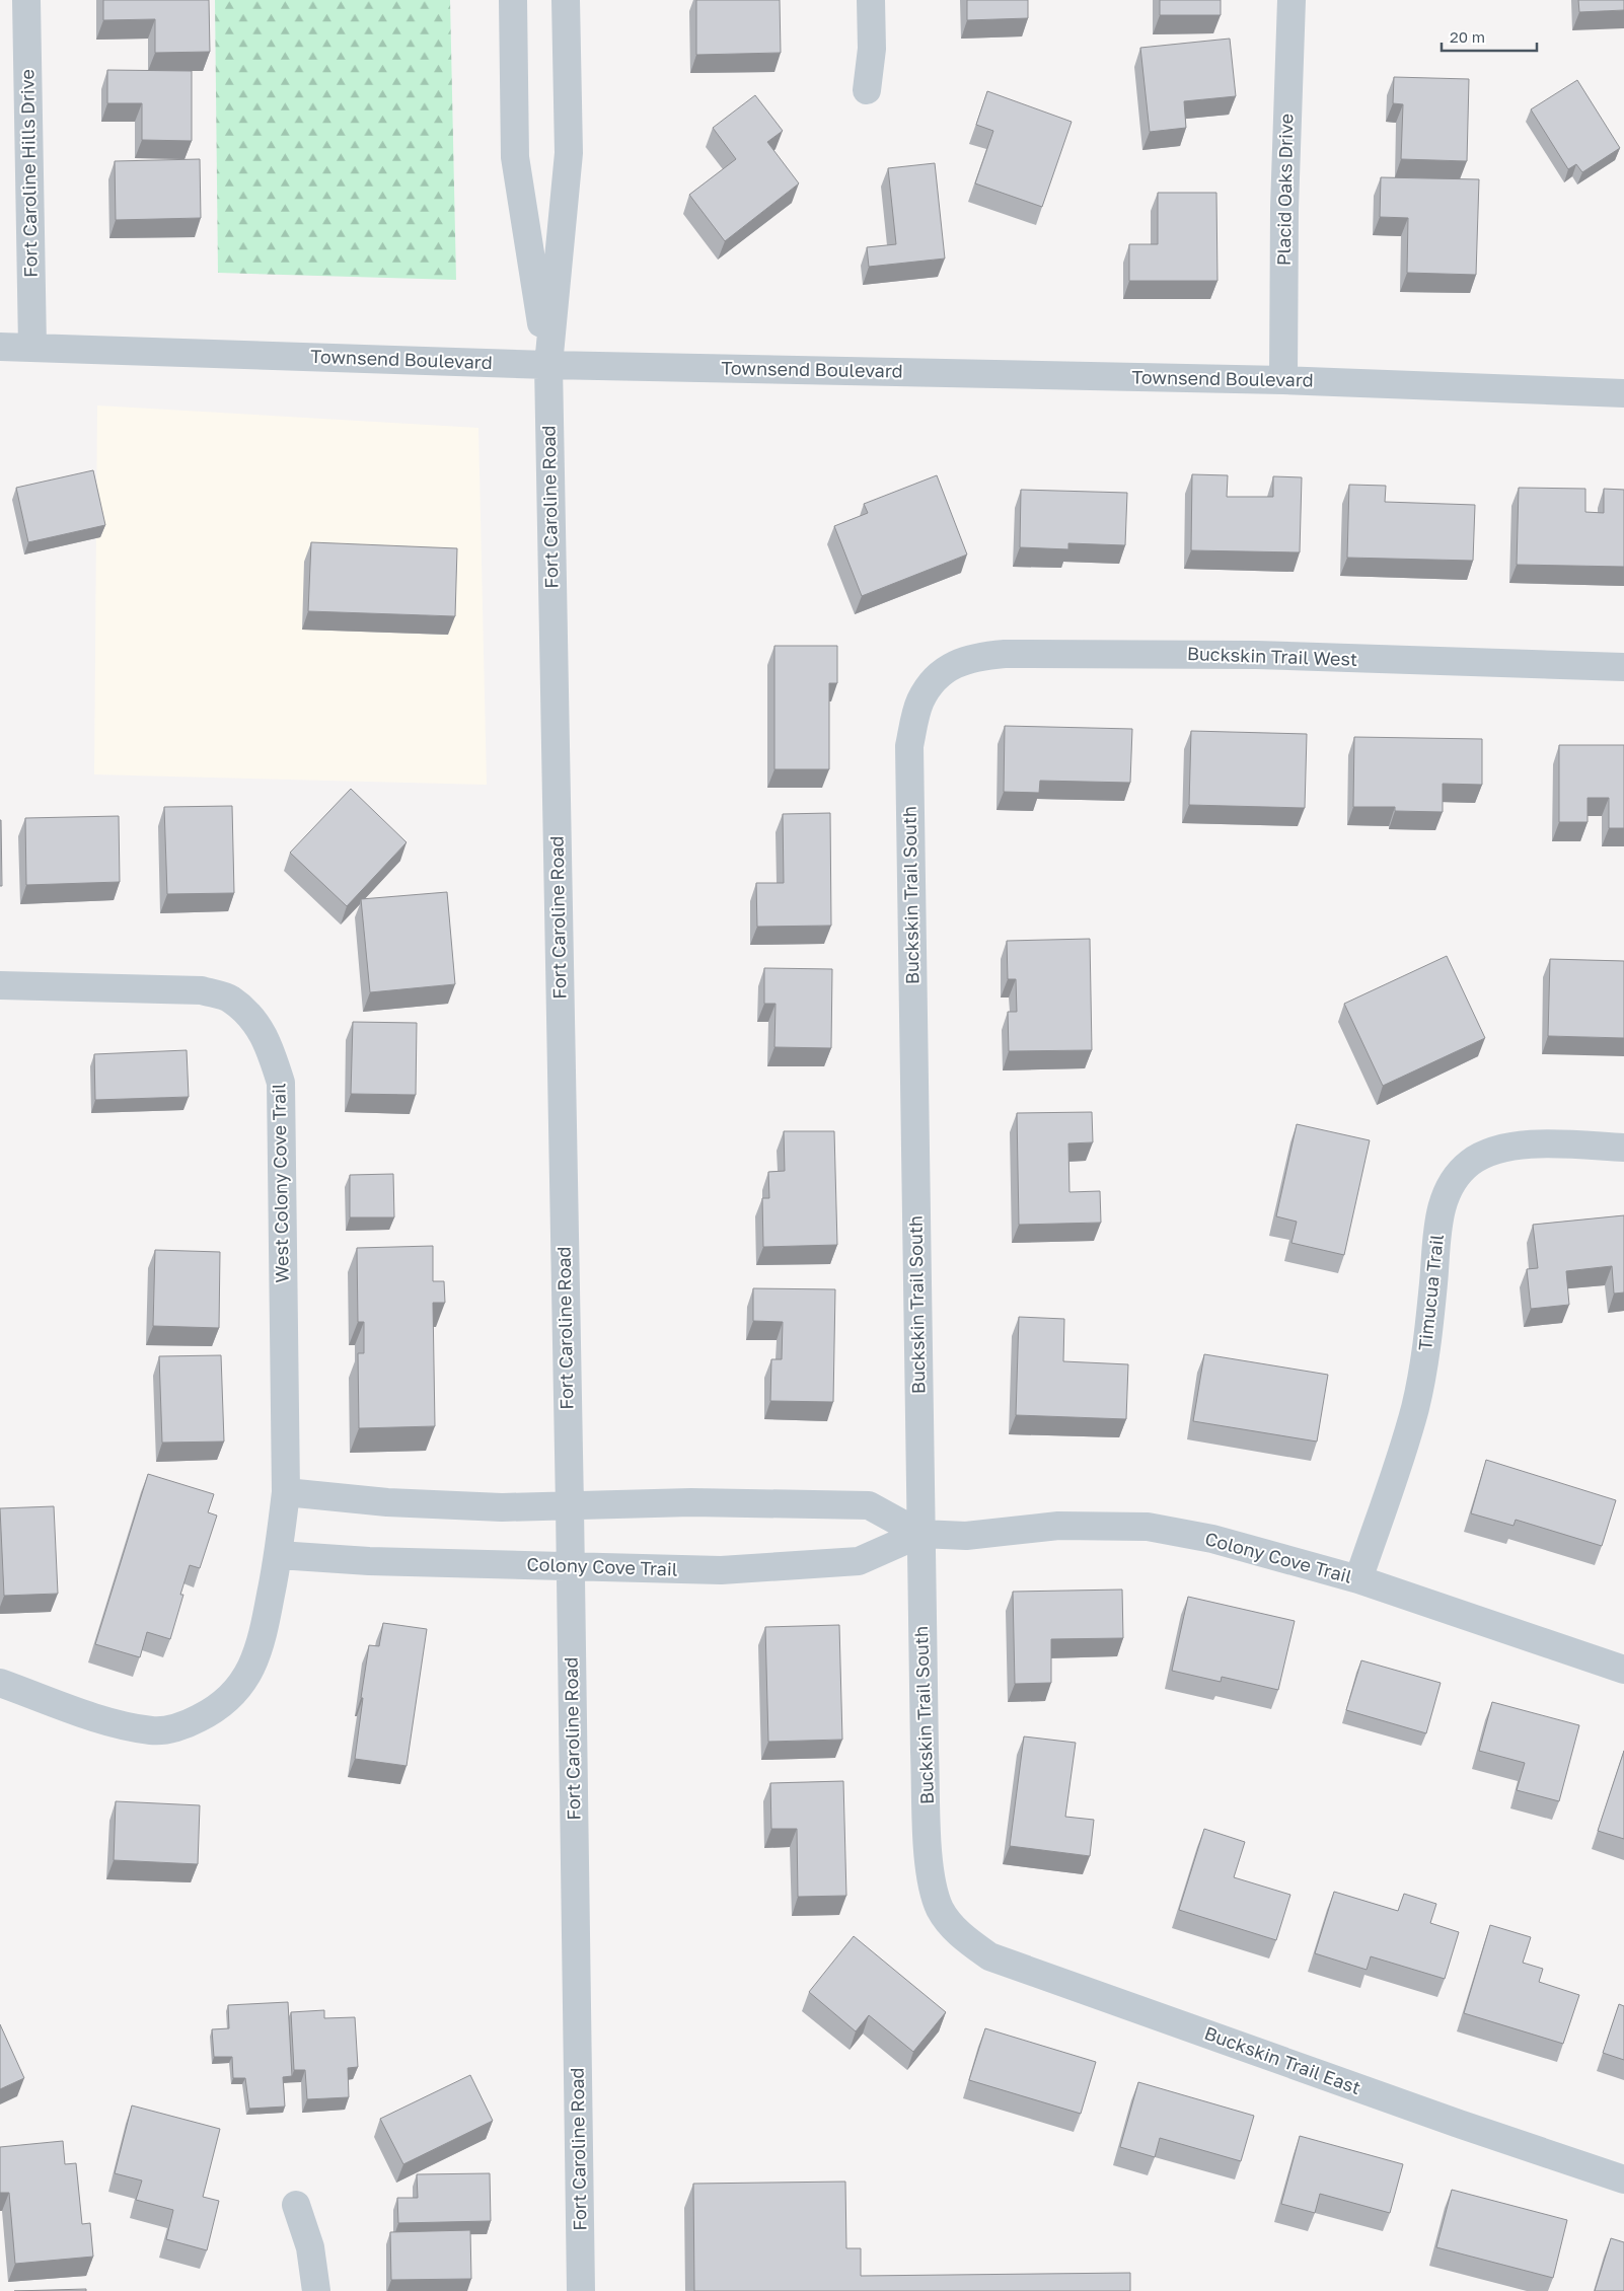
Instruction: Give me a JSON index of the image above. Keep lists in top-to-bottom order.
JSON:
{
  "streets": {
    "street": [
      "Fort Caroline Hills Drive",
      "Placid Oaks Drive",
      "Townsend Boulevard",
      "Fort Caroline Road",
      "Buckskin Trail West",
      "Buckskin Trail South",
      "West Colony Cove Trail",
      "Timucua Trail",
      "Colony Cove Trail",
      "Buckskin Trail East"
    ]
  },
  "crossings": [
    ["Fort Caroline Hills Drive", "Townsend Boulevard"],
    ["Placid Oaks Drive", "Townsend Boulevard"],
    ["Townsend Boulevard", "Fort Caroline Road"],
    ["Fort Caroline Road", "Colony Cove Trail"],
    ["Buckskin Trail West", "Buckskin Trail South"],
    ["Buckskin Trail South", "Colony Cove Trail"],
    ["Buckskin Trail South", "Buckskin Trail East"],
    ["West Colony Cove Trail", "Colony Cove Trail"],
    ["Timucua Trail", "Colony Cove Trail"]
  ],
  "scale_bar": "20 m"
}
